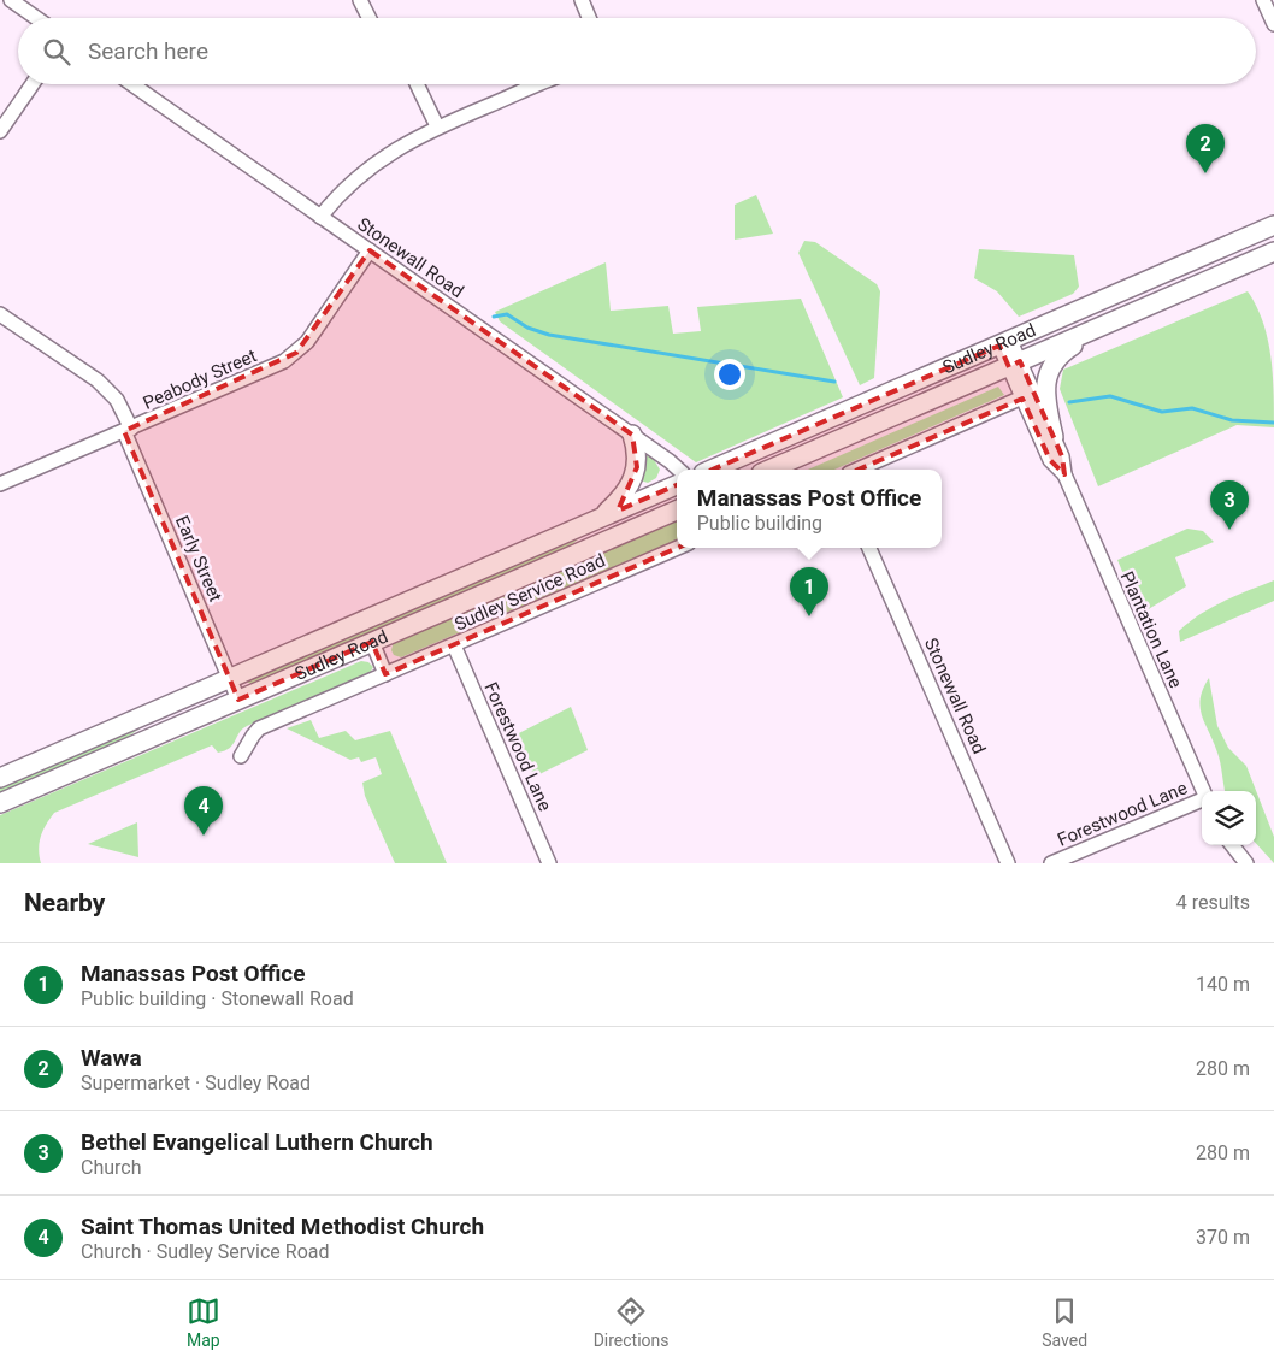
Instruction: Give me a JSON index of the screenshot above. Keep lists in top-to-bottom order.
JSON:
{
  "streets": {
    "main road": ["Sudley Road"],
    "street": [
      "Stonewall Road",
      "Peabody Street",
      "Early Street",
      "Sudley Service Road",
      "Plantation Lane",
      "Forestwood Lane"
    ]
  },
  "crossings": [
    ["Stonewall Road", "Peabody Street"],
    ["Sudley Road", "Early Street"],
    ["Sudley Road", "Plantation Lane"],
    ["Peabody Street", "Early Street"],
    ["Sudley Service Road", "Forestwood Lane"]
  ],
  "page": {
    "search": "Search here",
    "pins": [
      "2",
      "3",
      "1",
      "4"
    ],
    "popup": ["Manassas Post Office", "Public building"],
    "heading": ["Nearby", "4 results"],
    "list": [
      {
        "mark": "1",
        "name": "Manassas Post Office",
        "note": "Public building · Stonewall Road",
        "value": "140 m"
      },
      {
        "mark": "2",
        "name": "Wawa",
        "note": "Supermarket · Sudley Road",
        "value": "280 m"
      },
      {
        "mark": "3",
        "name": "Bethel Evangelical Luthern Church",
        "note": "Church",
        "value": "280 m"
      },
      {
        "mark": "4",
        "name": "Saint Thomas United Methodist Church",
        "note": "Church · Sudley Service Road",
        "value": "370 m"
      }
    ],
    "nav": ["Map", "Directions", "Saved"]
  }
}
